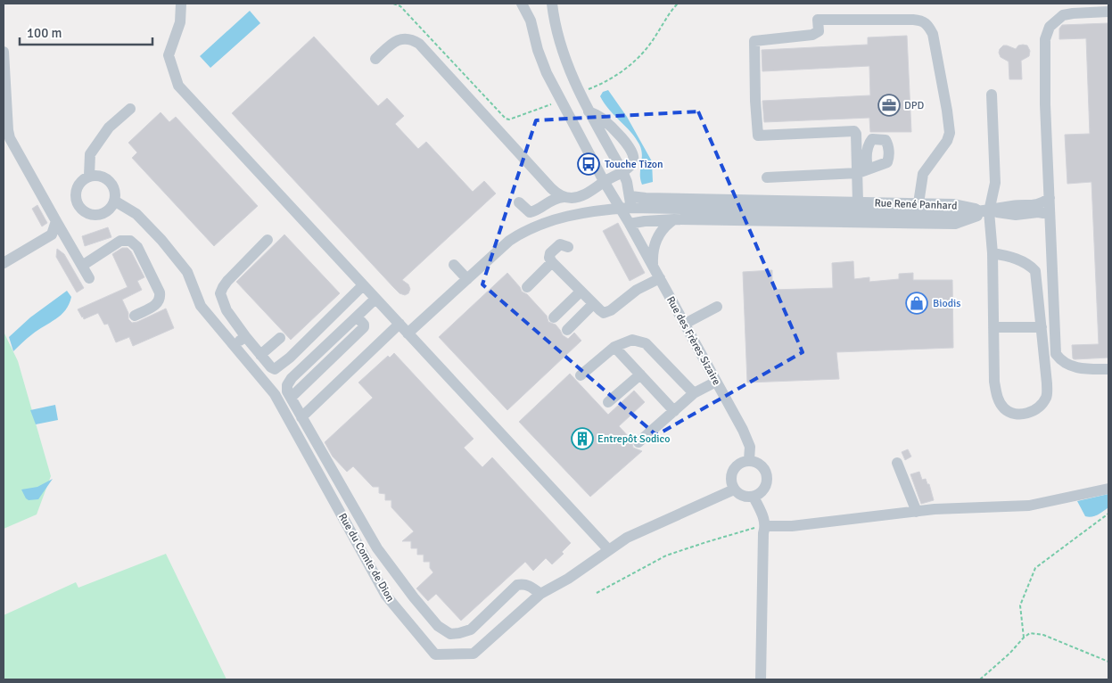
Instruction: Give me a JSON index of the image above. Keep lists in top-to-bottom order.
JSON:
{
  "streets": {
    "street": ["Rue René Panhard", "Rue des Frères Sizaire", "Rue du Comte de Dion"]
  },
  "crossings": [
    ["Rue René Panhard", "Rue des Frères Sizaire"],
    ["Rue des Frères Sizaire", "Rue du Comte de Dion"]
  ],
  "places": {
    "office": ["DPD"],
    "bus stop": ["Touche Tizon"],
    "shop": ["Biodis"],
    "building": ["Entrepôt Sodico"]
  },
  "scale_bar": "100 m"
}
